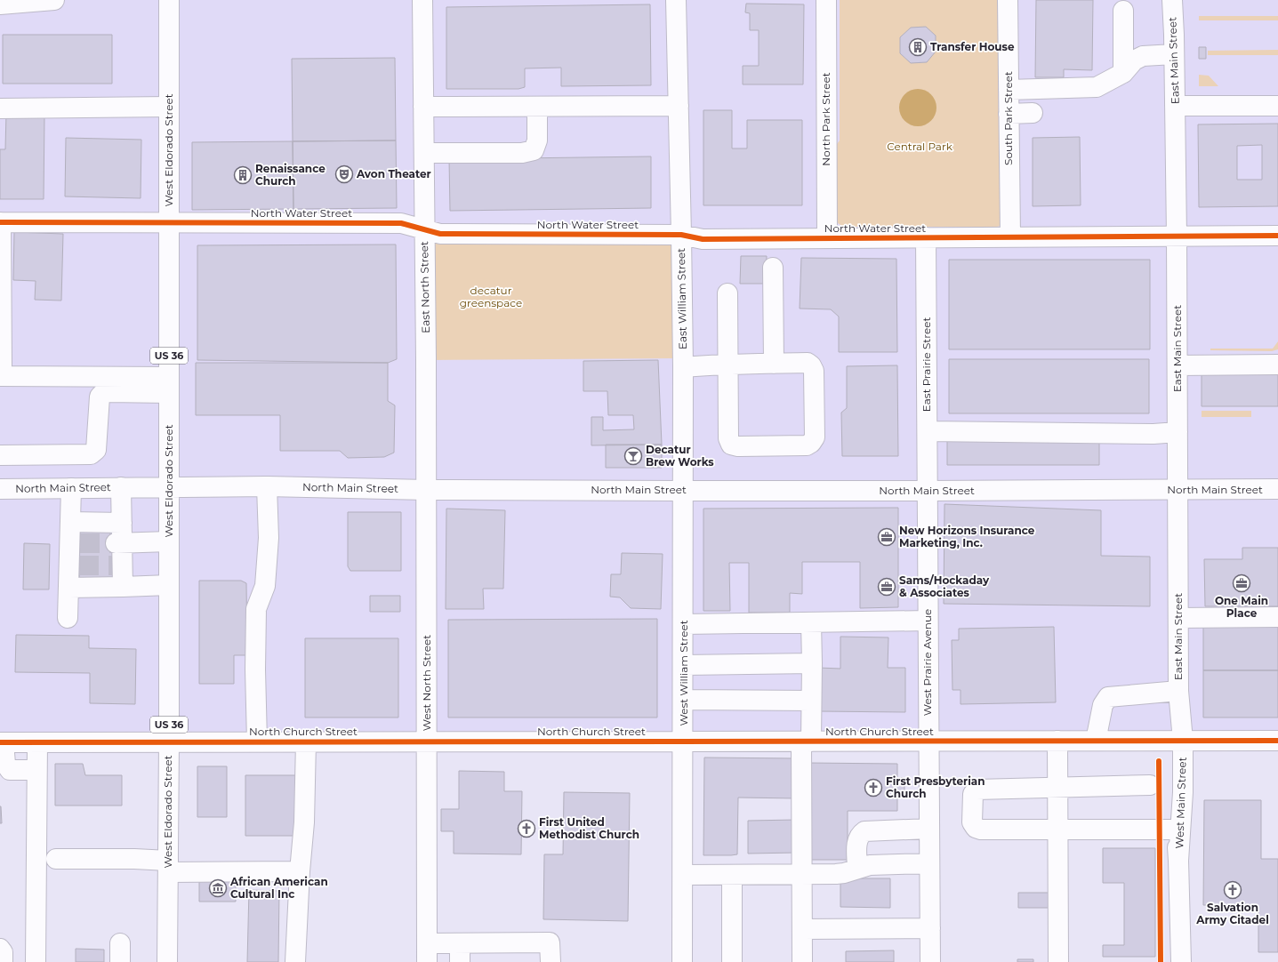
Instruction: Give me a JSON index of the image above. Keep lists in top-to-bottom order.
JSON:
{
  "streets": {
    "street": [
      "East Main Street",
      "South Park Street",
      "North Park Street",
      "West Eldorado Street",
      "North Water Street",
      "East North Street",
      "East William Street",
      "US 36",
      "East Prairie Street",
      "North Main Street",
      "West Prairie Avenue",
      "West William Street",
      "West North Street",
      "North Church Street",
      "West Main Street"
    ]
  },
  "crossings": [
    ["East Main Street", "North Water Street"],
    ["East Main Street", "North Main Street"],
    ["East Main Street", "West Main Street"],
    ["South Park Street", "North Water Street"],
    ["North Park Street", "North Water Street"],
    ["West Eldorado Street", "North Water Street"],
    ["West Eldorado Street", "North Main Street"],
    ["West Eldorado Street", "North Church Street"],
    ["North Water Street", "East North Street"],
    ["North Water Street", "East William Street"],
    ["North Water Street", "East Prairie Street"],
    ["East North Street", "North Main Street"],
    ["East North Street", "West North Street"],
    ["East William Street", "North Main Street"],
    ["East William Street", "West William Street"],
    ["East Prairie Street", "North Main Street"],
    ["East Prairie Street", "West Prairie Avenue"],
    ["North Main Street", "West Prairie Avenue"],
    ["North Main Street", "West William Street"],
    ["North Main Street", "West North Street"],
    ["West Prairie Avenue", "North Church Street"],
    ["West William Street", "North Church Street"],
    ["West North Street", "North Church Street"],
    ["North Church Street", "West Main Street"]
  ],
  "parks": ["Central Park", "decatur greenspace"],
  "places": {
    "building": ["Transfer House", "Renaissance Church"],
    "theatre": ["Avon Theater"],
    "bar": ["Decatur Brew Works"],
    "office": ["New Horizons Insurance Marketing, Inc.", "One Main Place", "Sams/Hockaday & Associates"],
    "church": ["First Presbyterian Church", "First United Methodist Church", "Salvation Army Citadel"],
    "museum": ["African American Cultural Inc"]
  }
}
